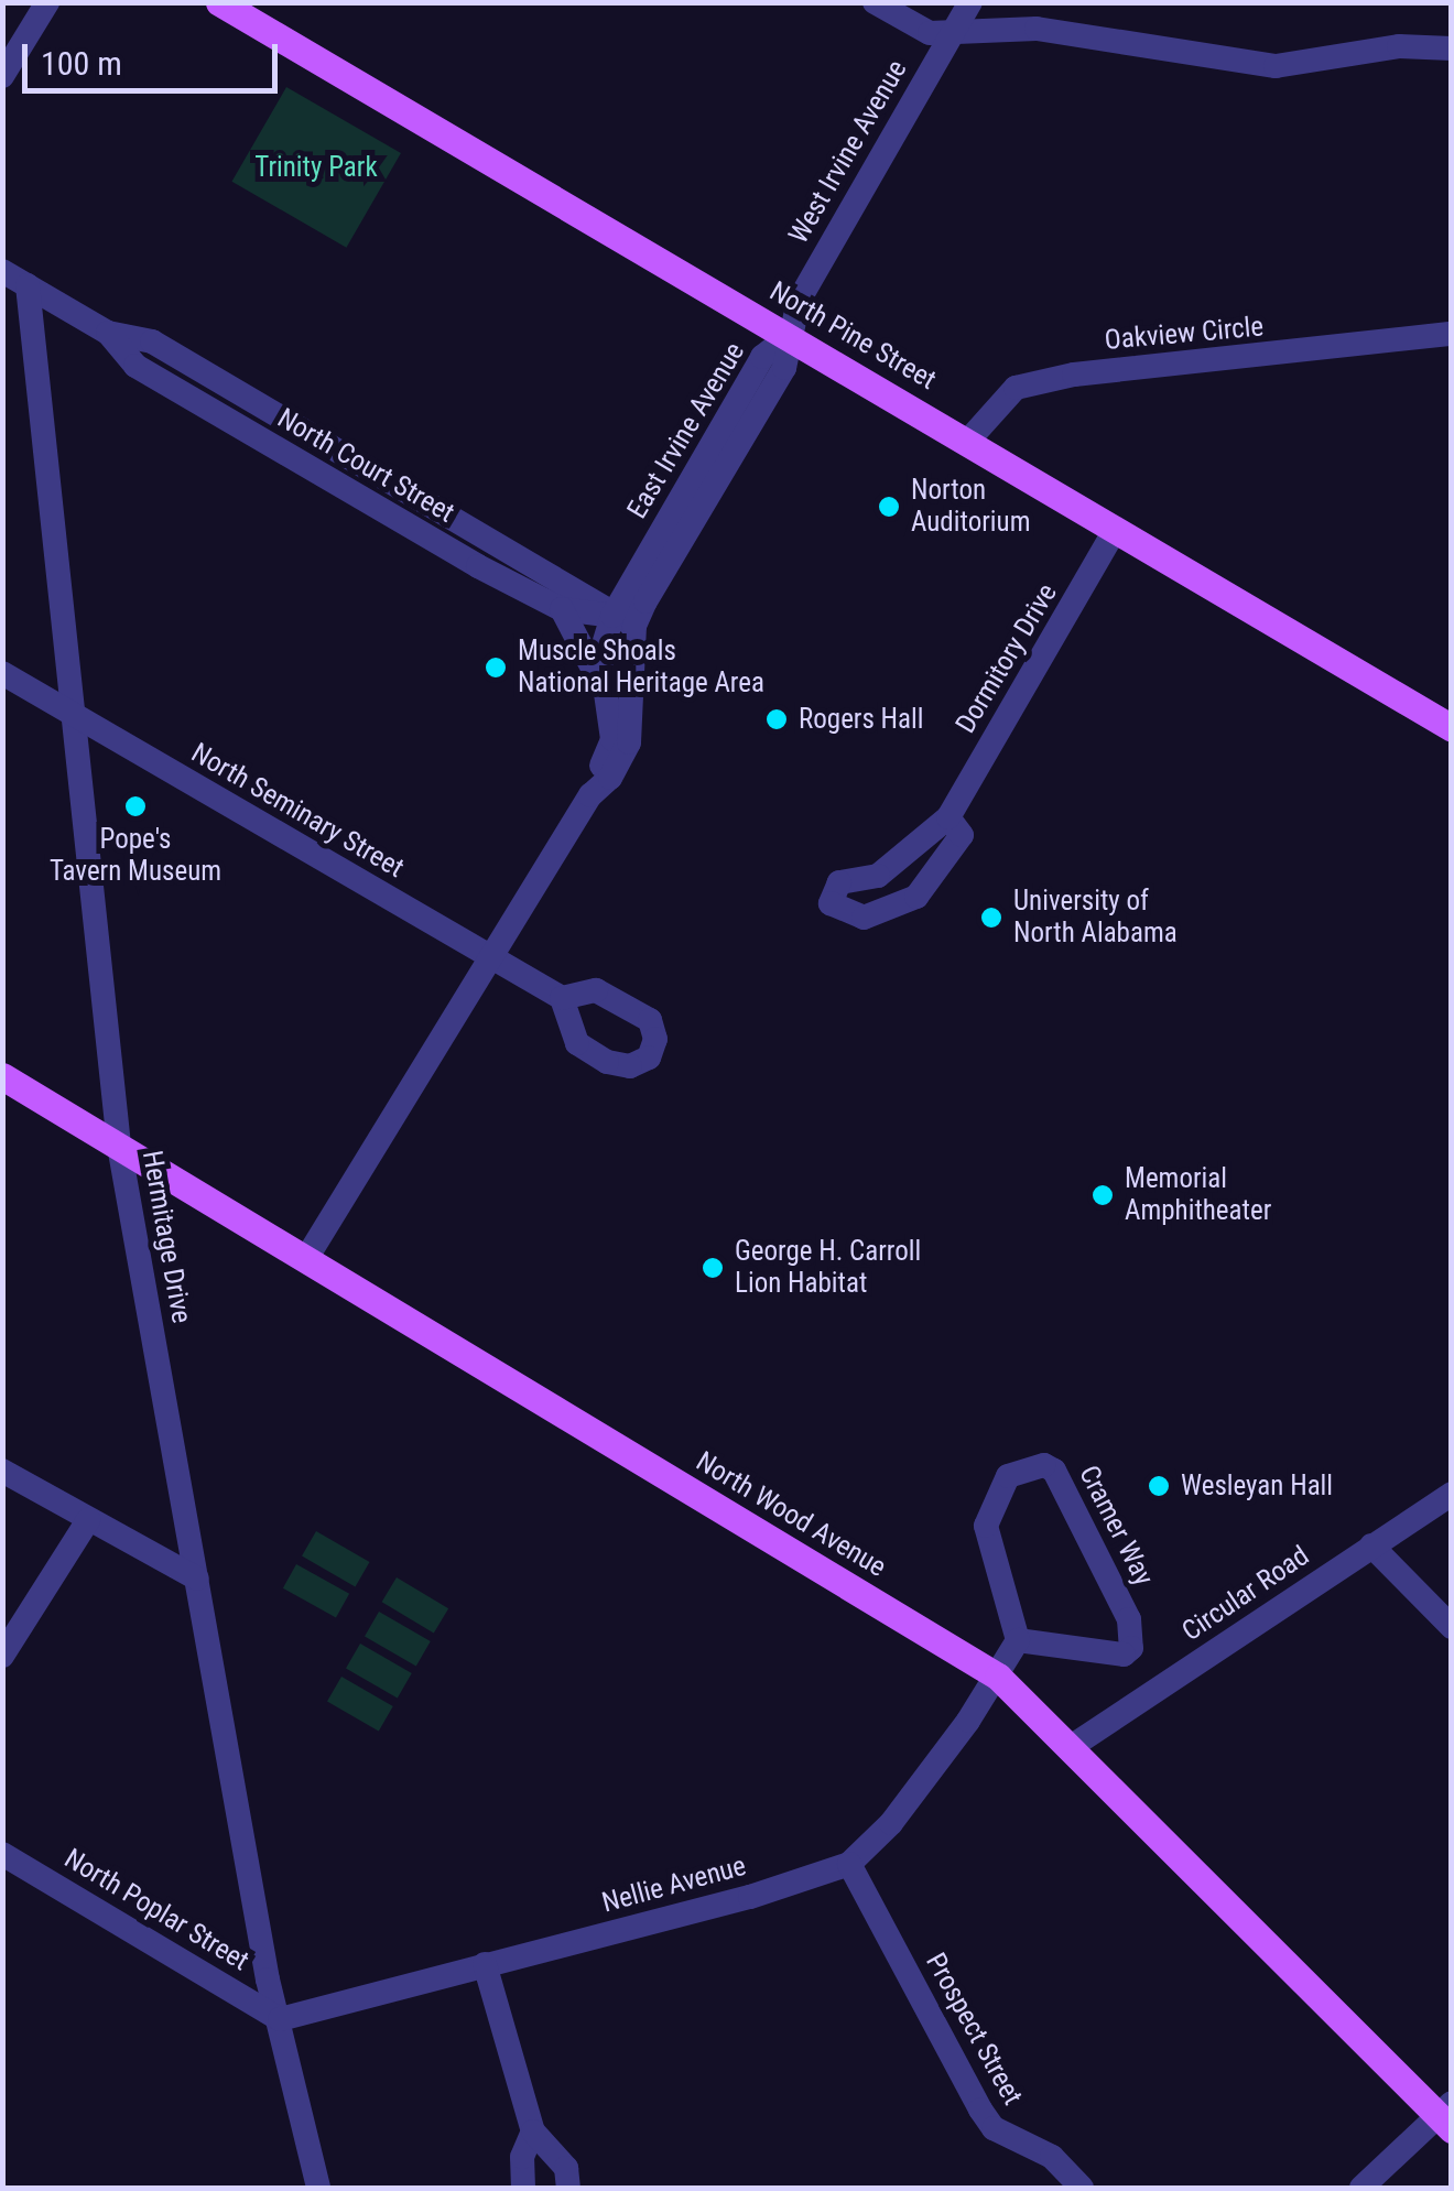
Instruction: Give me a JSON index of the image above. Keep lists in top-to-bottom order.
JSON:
{
  "streets": {
    "main road": ["North Pine Street", "North Wood Avenue"],
    "street": [
      "West Irvine Avenue",
      "Oakview Circle",
      "East Irvine Avenue",
      "North Court Street",
      "Dormitory Drive",
      "North Seminary Street",
      "Hermitage Drive",
      "Cramer Way",
      "Circular Road",
      "Nellie Avenue",
      "North Poplar Street",
      "Prospect Street"
    ]
  },
  "crossings": [
    ["West Irvine Avenue", "North Pine Street"],
    ["West Irvine Avenue", "East Irvine Avenue"],
    ["Oakview Circle", "North Pine Street"],
    ["North Pine Street", "East Irvine Avenue"],
    ["North Pine Street", "Dormitory Drive"],
    ["East Irvine Avenue", "North Court Street"],
    ["East Irvine Avenue", "North Seminary Street"],
    ["East Irvine Avenue", "North Wood Avenue"],
    ["North Court Street", "Hermitage Drive"],
    ["North Seminary Street", "Hermitage Drive"],
    ["Hermitage Drive", "North Wood Avenue"],
    ["Hermitage Drive", "Nellie Avenue"],
    ["Hermitage Drive", "North Poplar Street"],
    ["North Wood Avenue", "Circular Road"],
    ["North Wood Avenue", "Nellie Avenue"],
    ["Nellie Avenue", "North Poplar Street"],
    ["Nellie Avenue", "Prospect Street"]
  ],
  "parks": ["Trinity Park"],
  "places": [
    "Norton Auditorium",
    "Muscle Shoals National Heritage Area",
    "Rogers Hall",
    "Pope's Tavern Museum",
    "University of North Alabama",
    "Memorial Amphitheater",
    "George H. Carroll Lion Habitat",
    "Wesleyan Hall"
  ],
  "scale_bar": "100 m"
}
